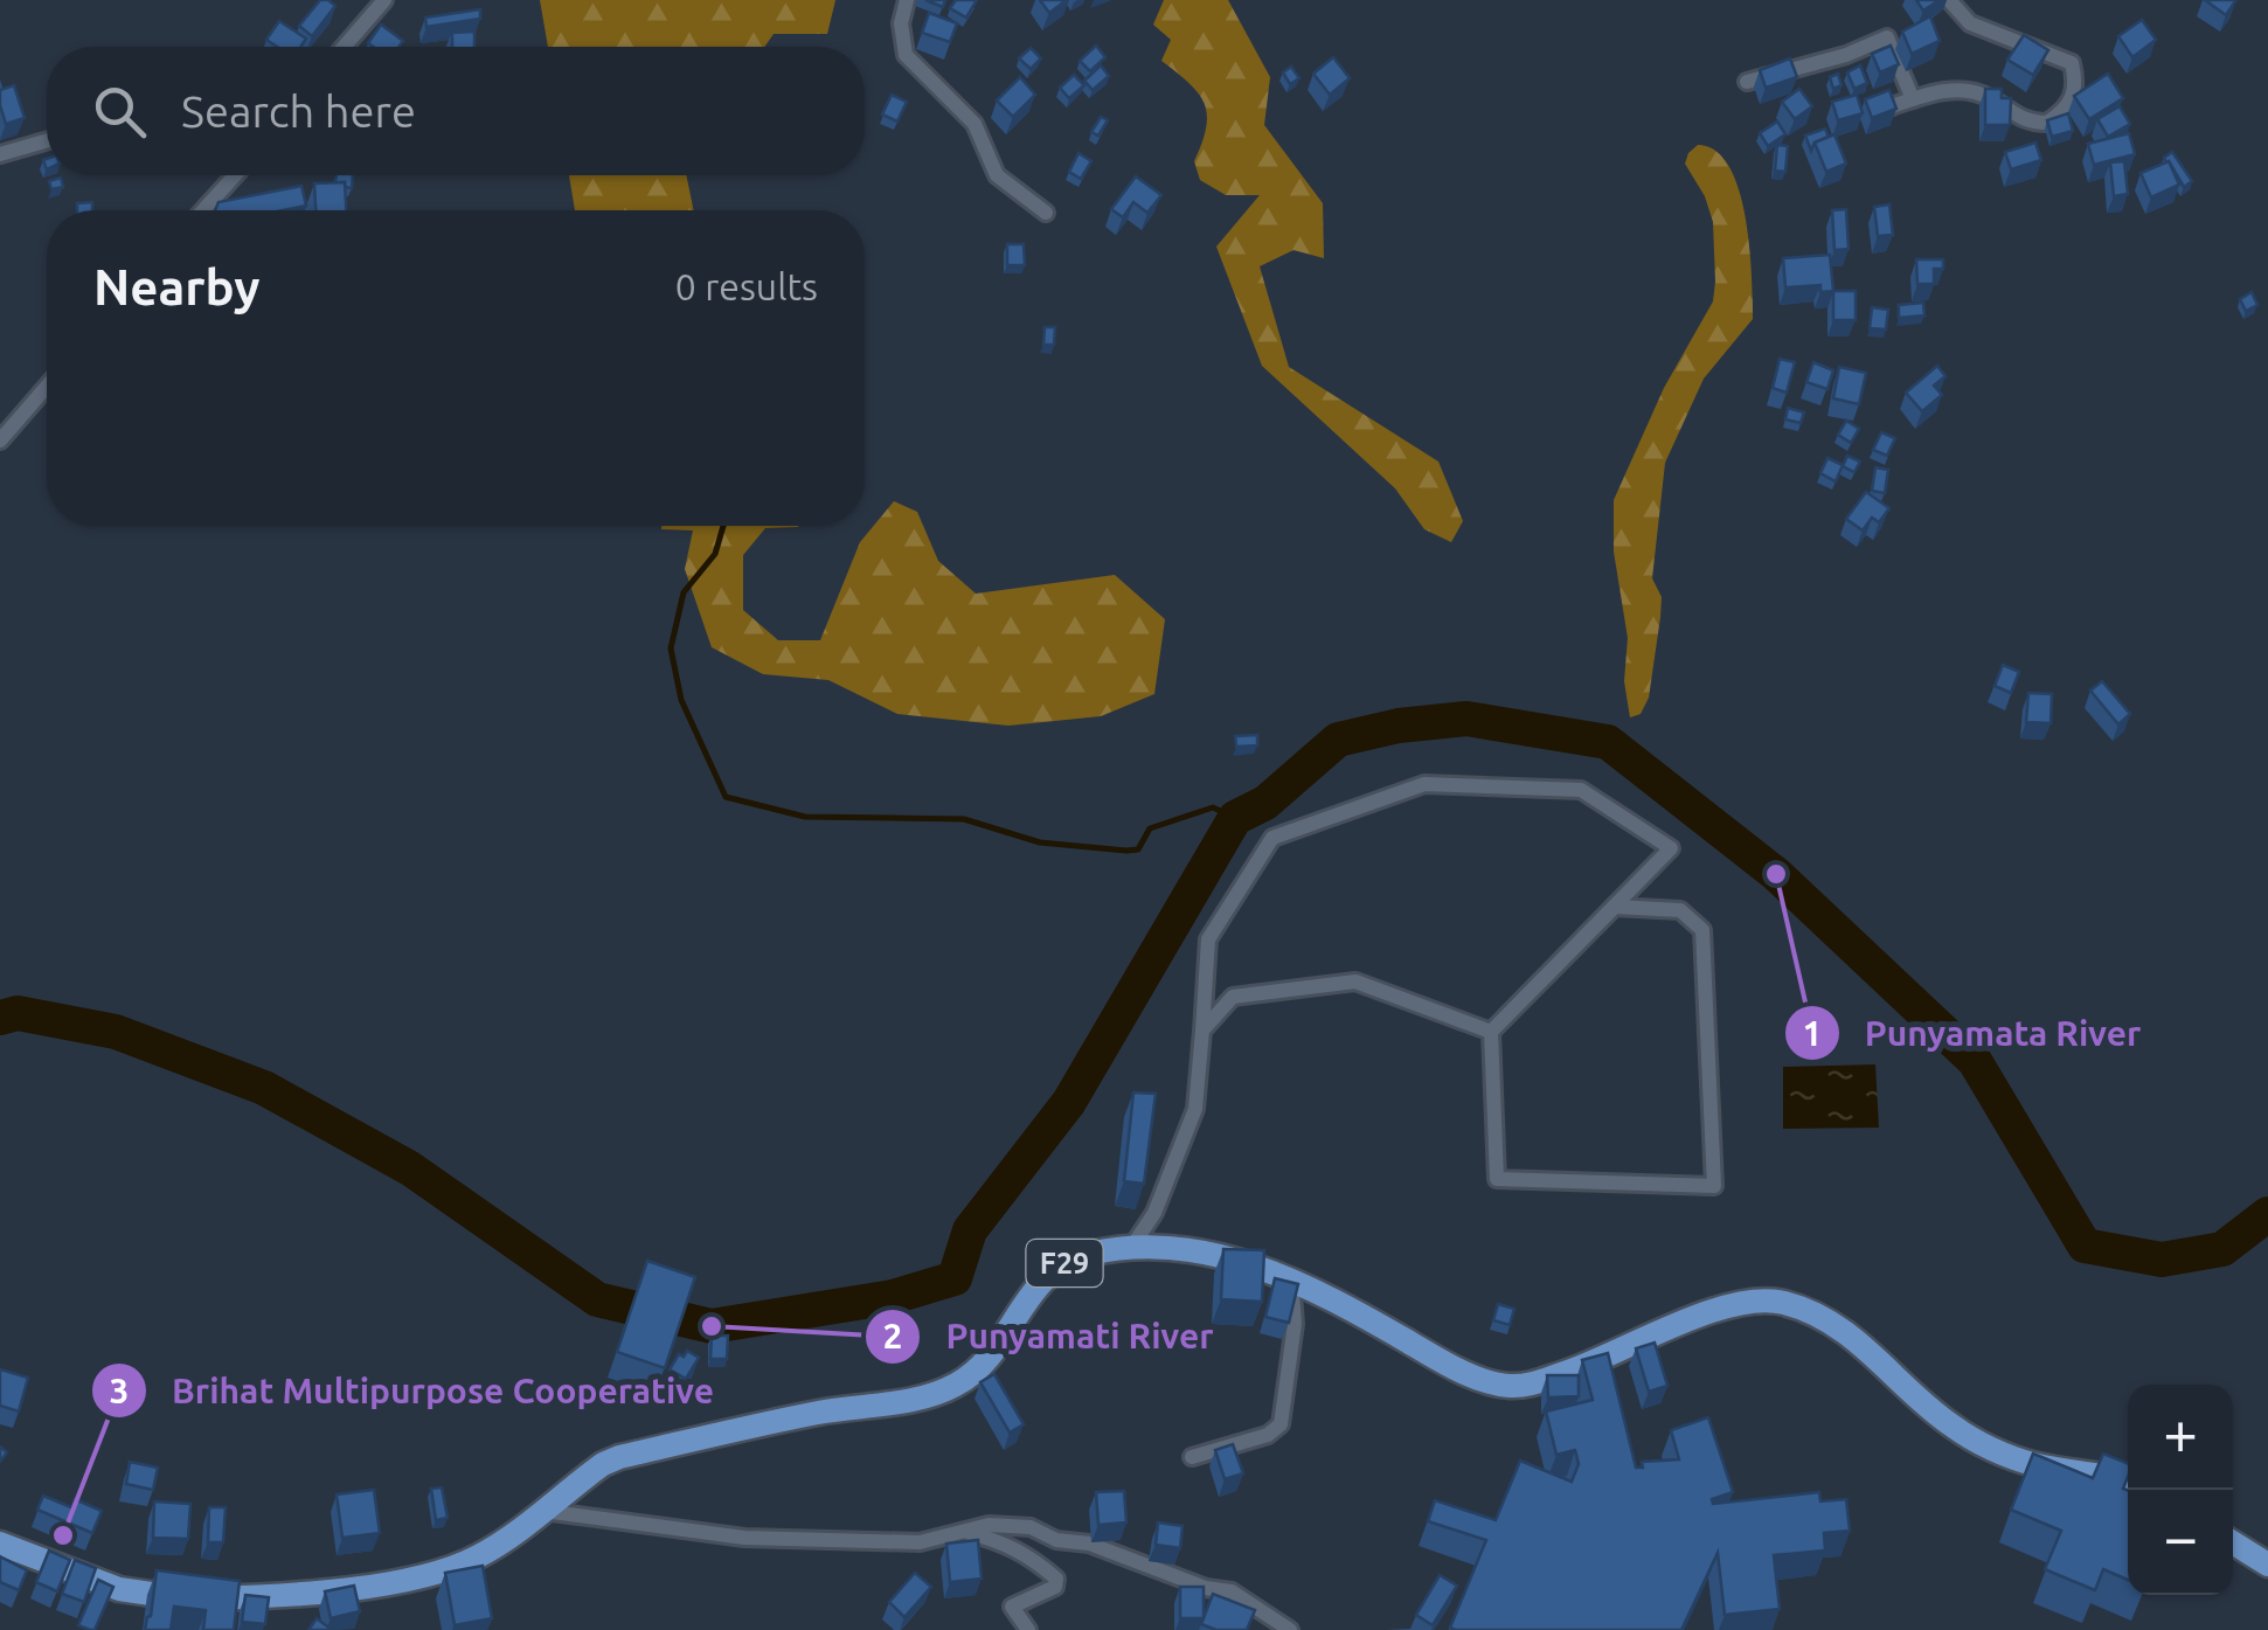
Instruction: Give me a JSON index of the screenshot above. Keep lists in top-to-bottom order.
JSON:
{
  "streets": {
    "main road": ["F29"]
  },
  "places": ["Punyamata River", "Punyamati River", "Brihat Multipurpose Cooperative"],
  "page": {
    "search": "Search here",
    "heading": ["Nearby", "0 results"],
    "map_buttons": ["+", "−"]
  }
}
